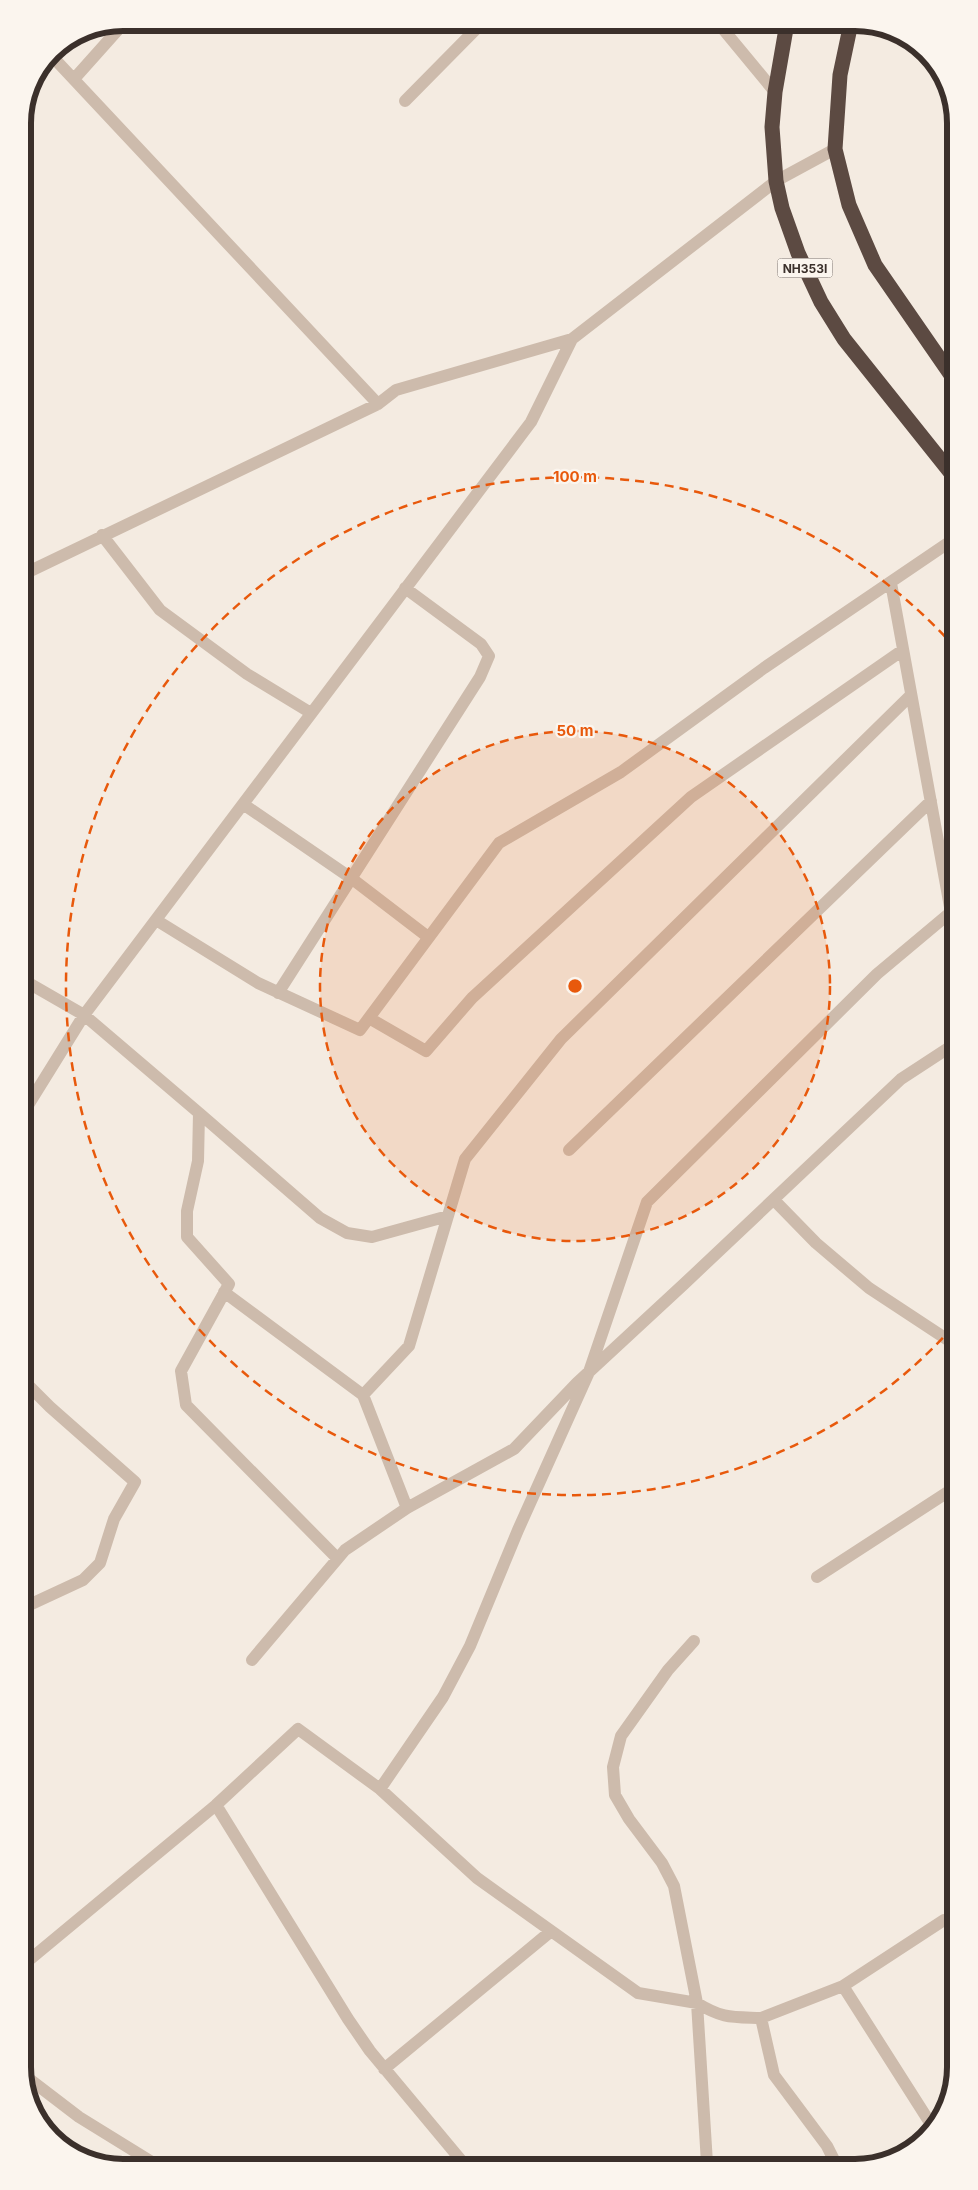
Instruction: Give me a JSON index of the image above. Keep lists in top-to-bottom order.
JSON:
{
  "streets": {
    "highway": ["NH353I"]
  },
  "rings": ["100 m", "50 m"]
}
